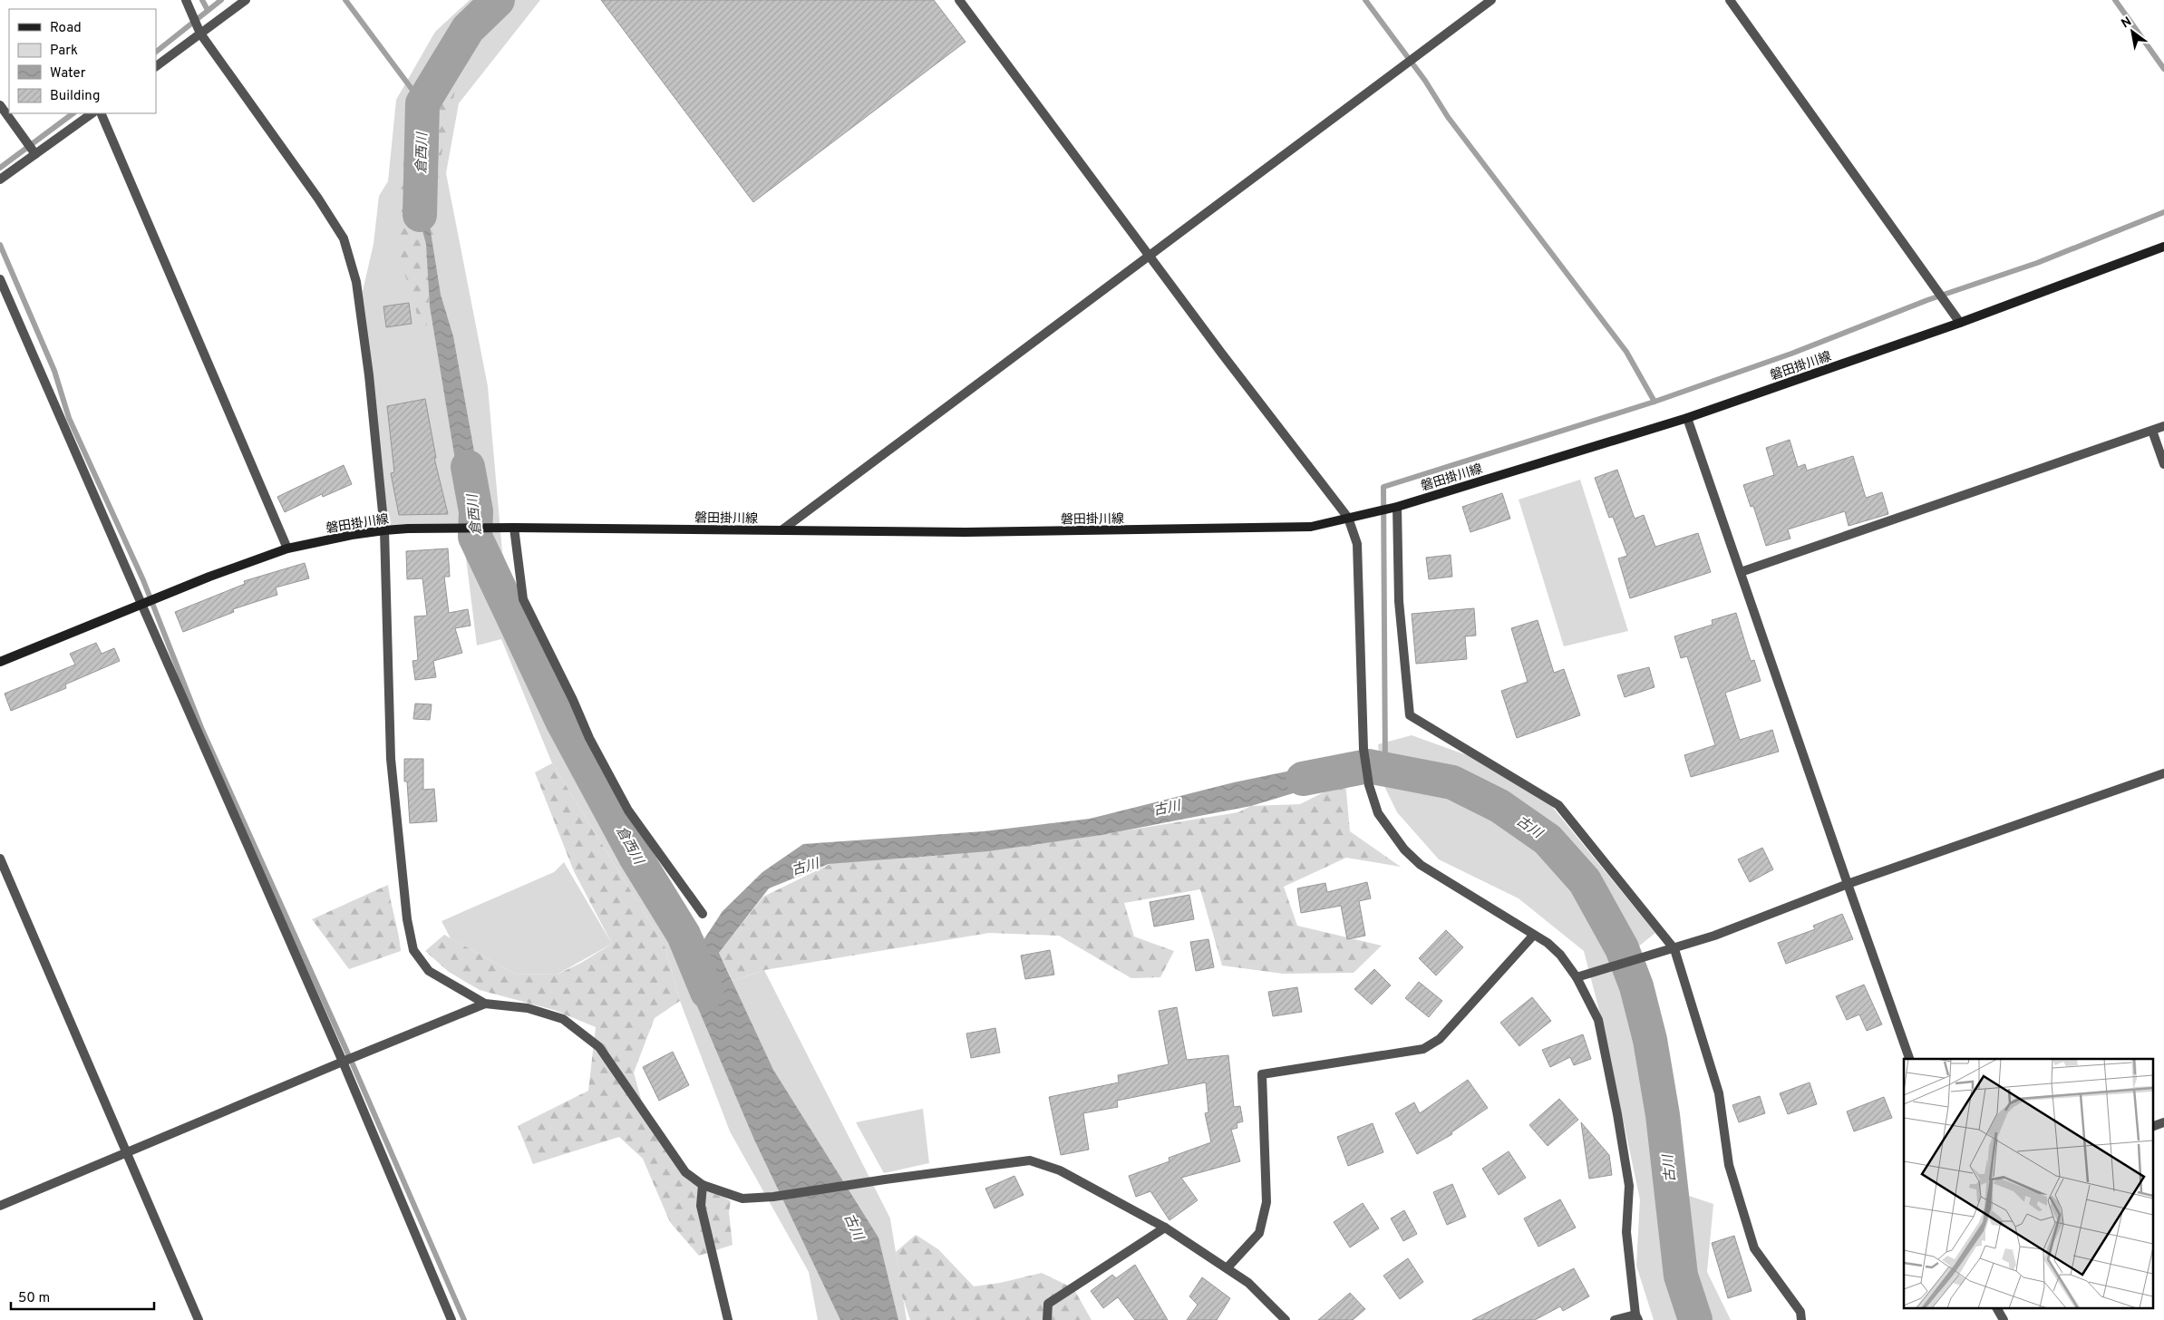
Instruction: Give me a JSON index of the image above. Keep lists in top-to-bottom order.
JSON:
{
  "streets": {
    "main road": ["磐田掛川線"]
  },
  "water": ["倉西川", "古川"],
  "legend": [
    "Road",
    "Park",
    "Water",
    "Building"
  ],
  "scale_bar": "50 m",
  "north": "top left"
}
